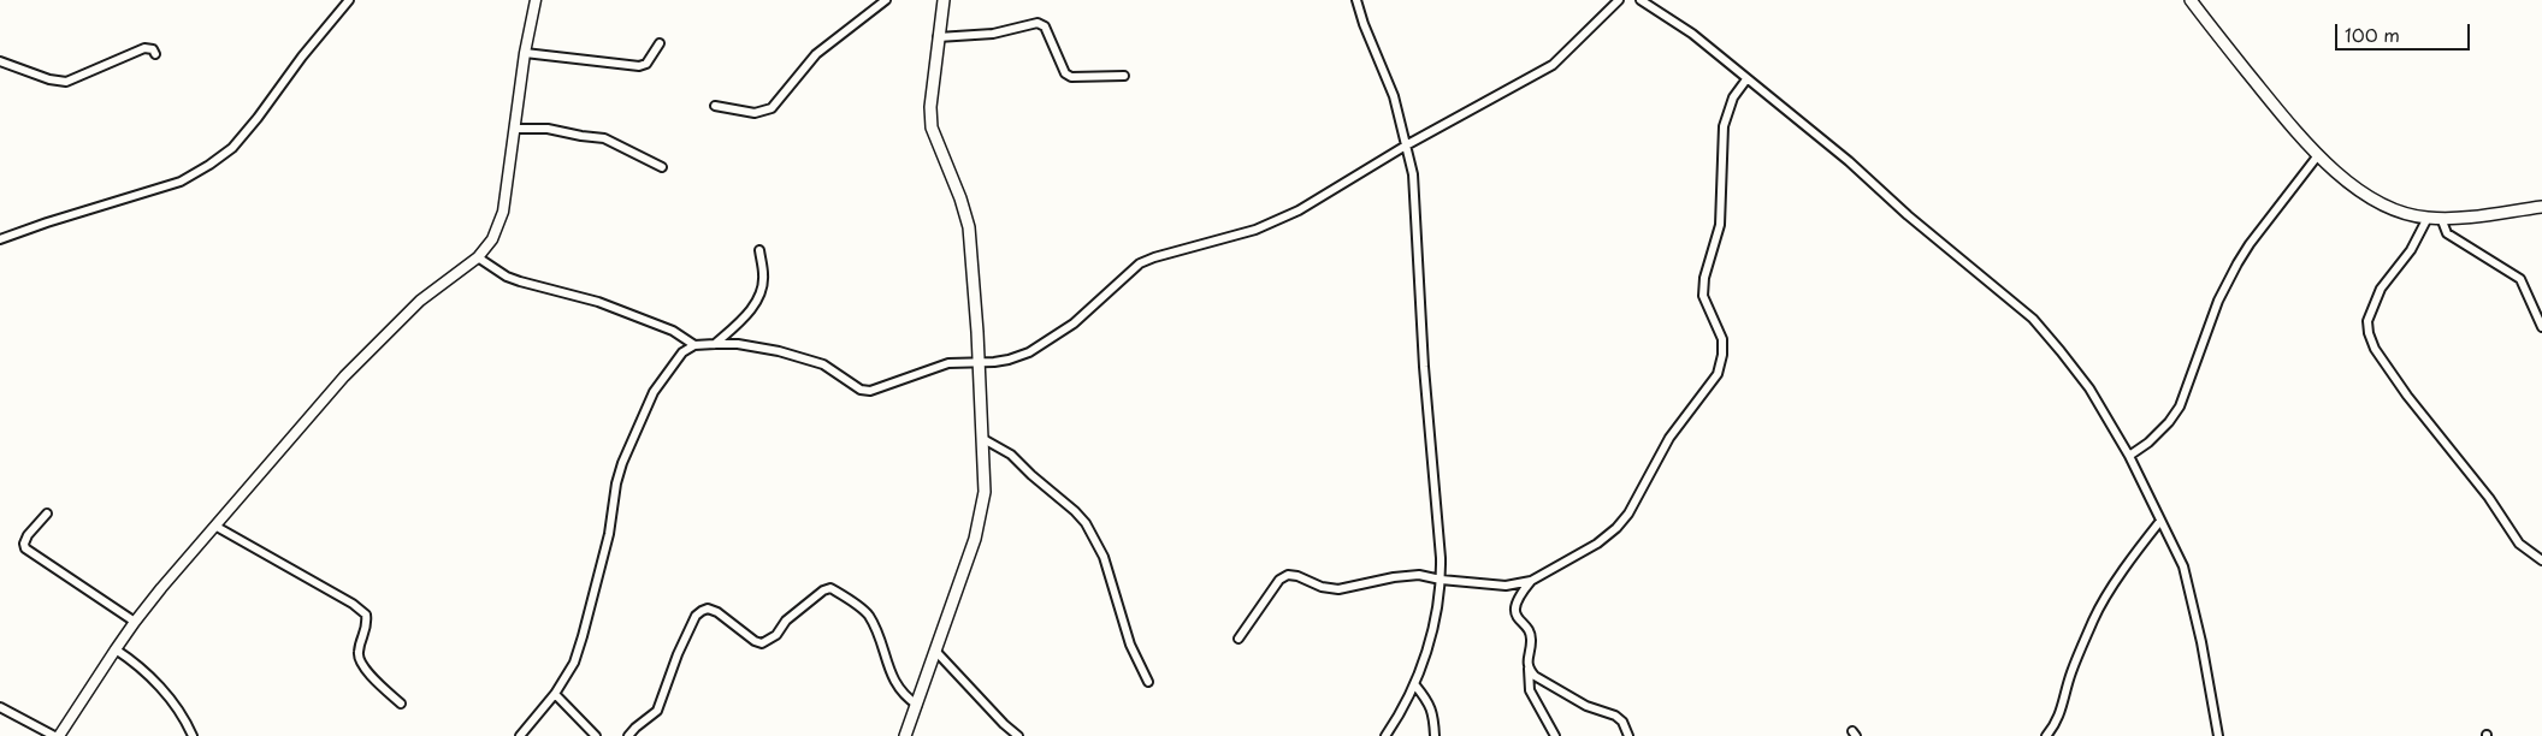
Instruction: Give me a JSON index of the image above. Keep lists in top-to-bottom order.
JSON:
{
  "scale_bar": "100 m"
}
